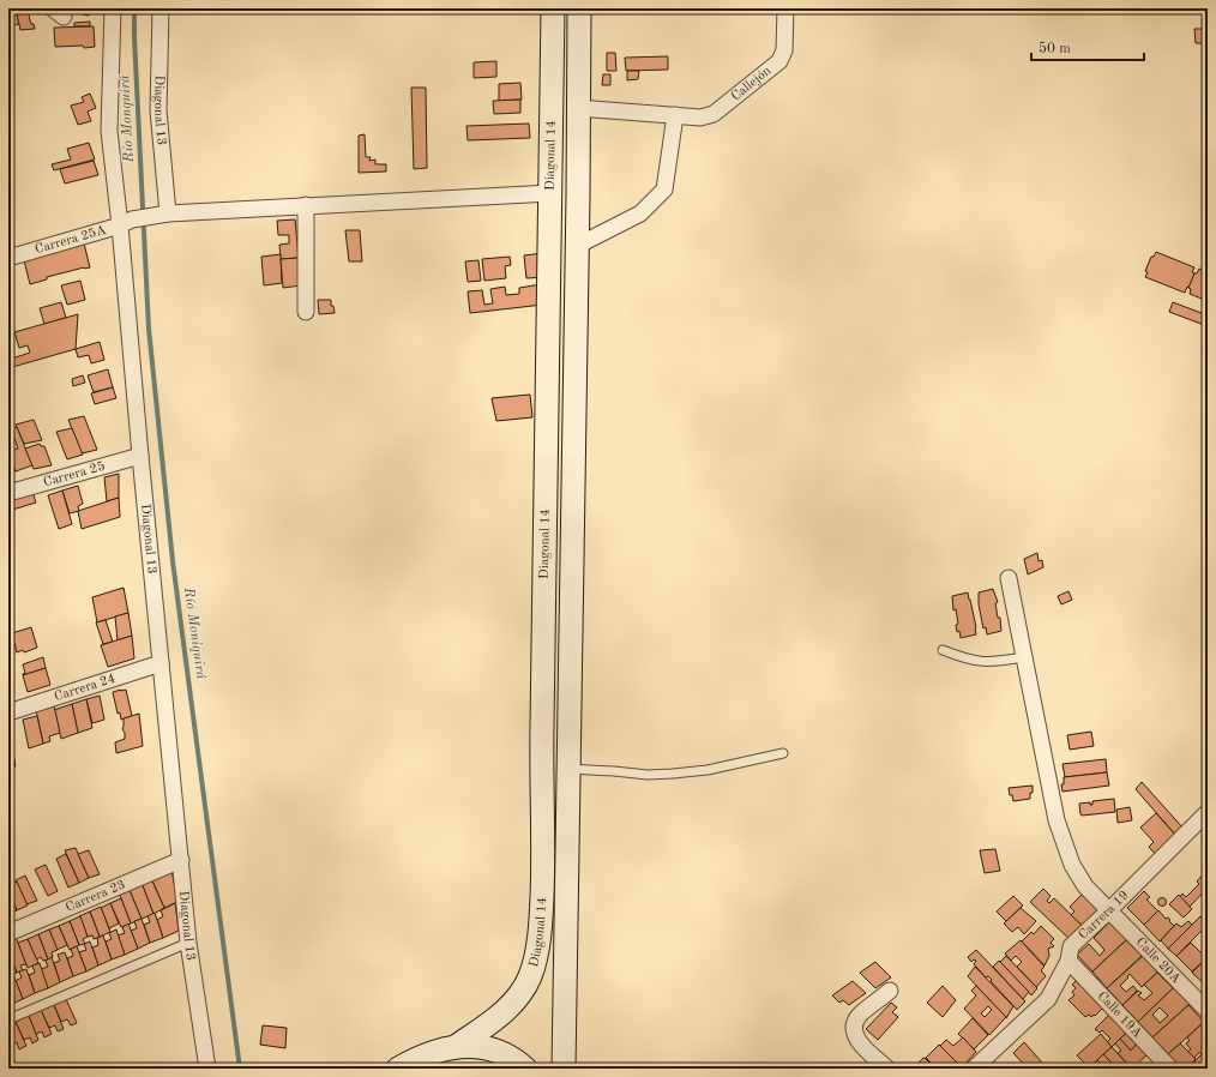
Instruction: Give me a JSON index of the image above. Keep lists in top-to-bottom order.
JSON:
{
  "streets": {
    "street": [
      "Callejón",
      "Diagonal 13",
      "Diagonal 14",
      "Carrera 25A",
      "Carrera 25",
      "Carrera 24",
      "Carrera 23",
      "Carrera 19",
      "Calle 20A",
      "Calle 19A"
    ]
  },
  "crossings": [
    ["Diagonal 13", "Carrera 25A"],
    ["Diagonal 13", "Carrera 25"],
    ["Diagonal 13", "Carrera 24"],
    ["Diagonal 13", "Carrera 23"],
    ["Diagonal 14", "Carrera 25A"],
    ["Carrera 19", "Calle 20A"],
    ["Carrera 19", "Calle 19A"]
  ],
  "water": ["Río Monquirá", "Río Moniquirá"],
  "scale_bar": "50 m"
}
